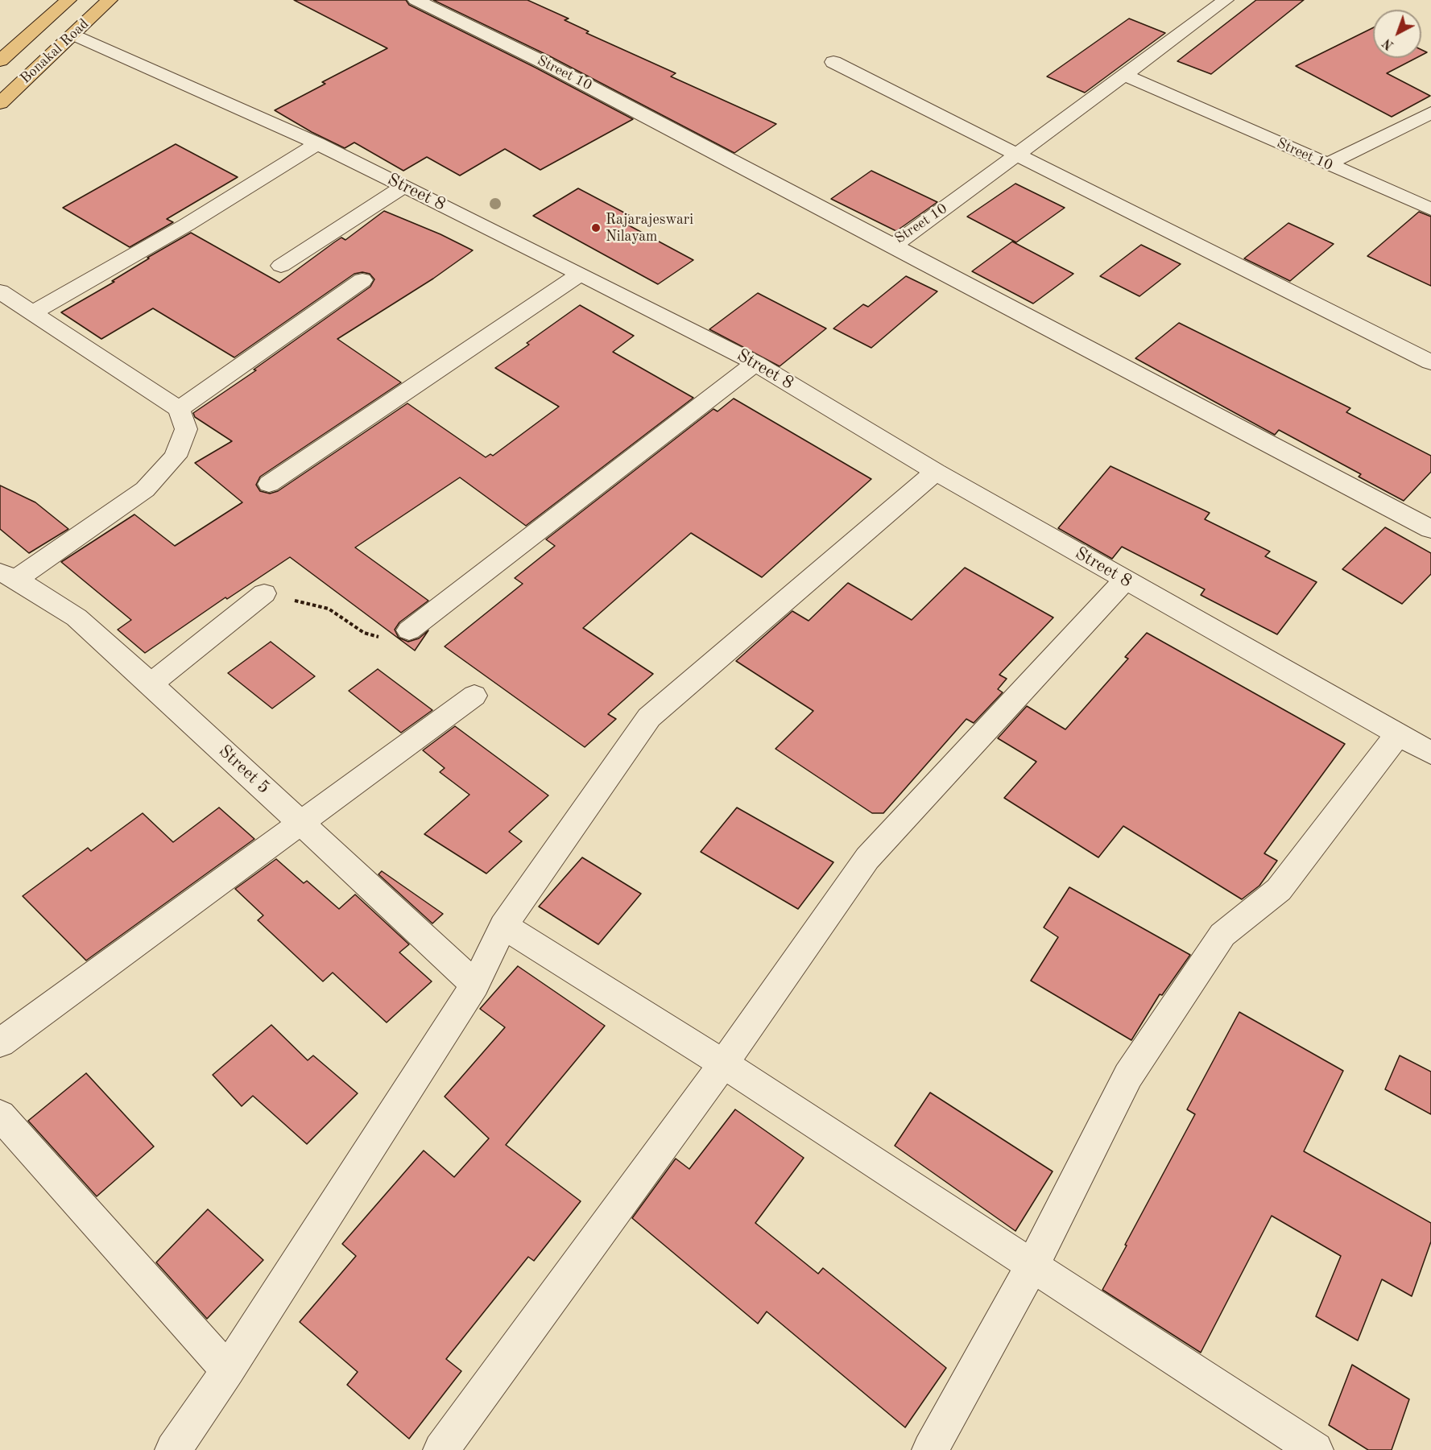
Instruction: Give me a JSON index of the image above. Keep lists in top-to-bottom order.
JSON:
{
  "streets": {
    "main road": ["Bonakal Road"],
    "street": ["Street 10", "Street 8", "Street 5"]
  },
  "crossings": [
    ["Bonakal Road", "Street 8"]
  ],
  "places": ["Rajarajeswari Nilayam"],
  "north": "bottom left"
}
